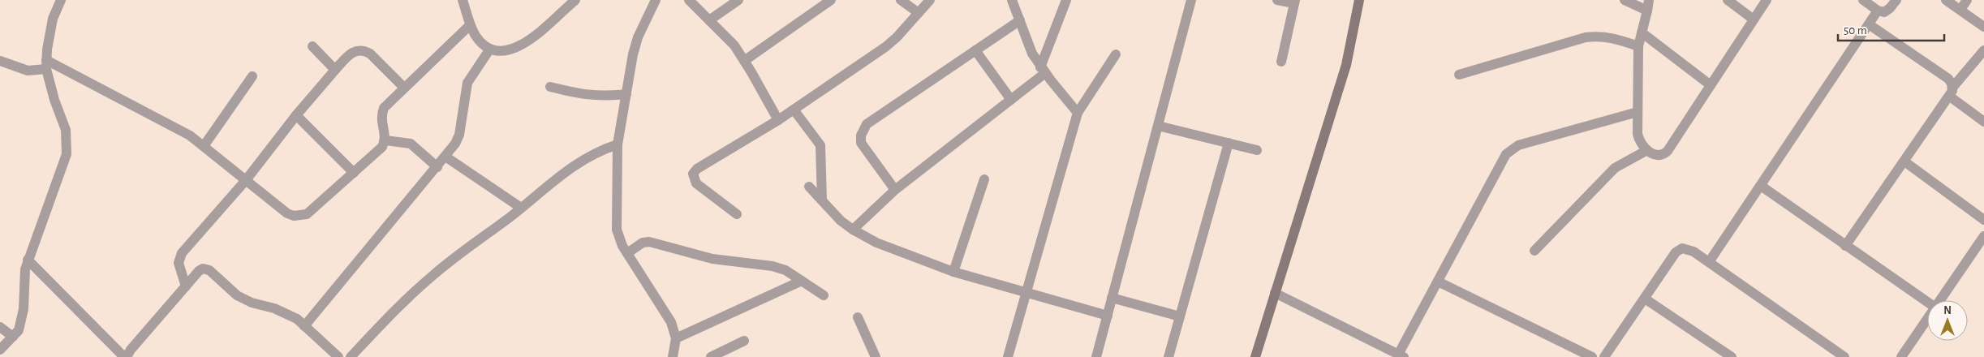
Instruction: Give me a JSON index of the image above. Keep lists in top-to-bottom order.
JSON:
{
  "scale_bar": "50 m",
  "north": "top"
}
